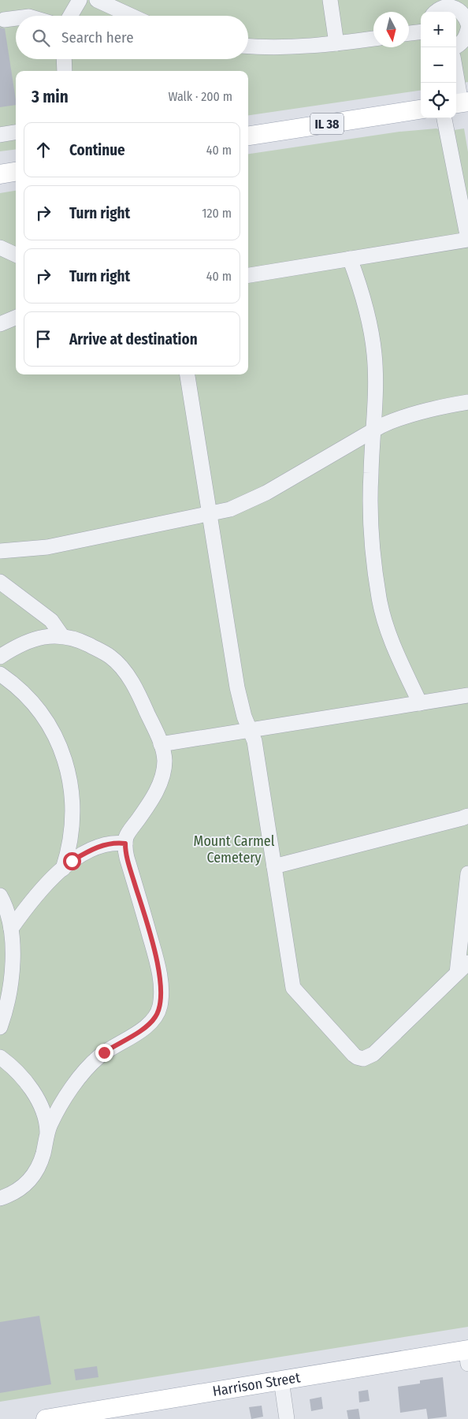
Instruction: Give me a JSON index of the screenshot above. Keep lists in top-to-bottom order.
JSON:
{
  "streets": {
    "main road": ["IL 38", "Harrison Street"]
  },
  "parks": ["Mount Carmel Cemetery"],
  "north": "bottom",
  "page": {
    "map_buttons": ["+", "−"],
    "search": "Search here",
    "heading": ["3 min", "Walk · 200 m"],
    "list": [
      ["Continue", "40 m"],
      ["Turn right", "120 m"],
      ["Turn right", "40 m"],
      "Arrive at destination"
    ]
  }
}
